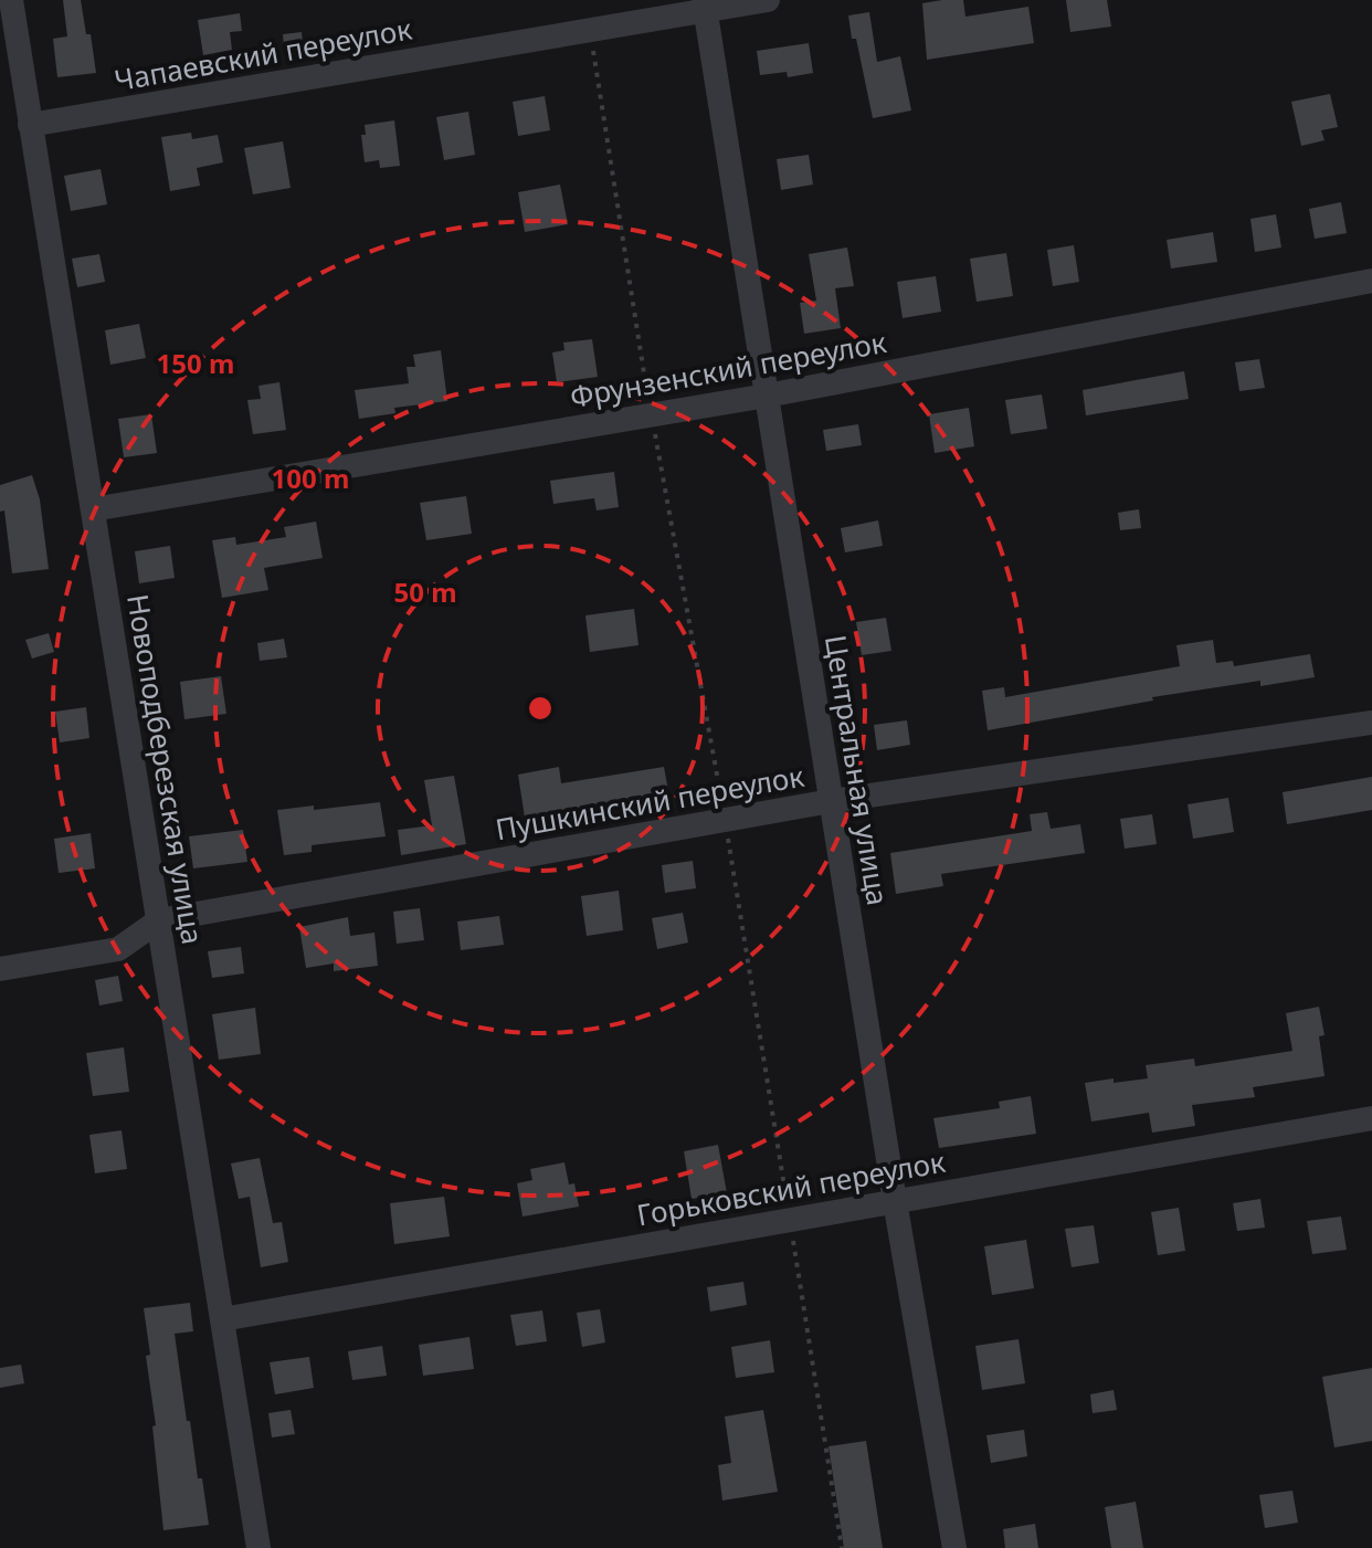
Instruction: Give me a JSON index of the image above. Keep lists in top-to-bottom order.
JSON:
{
  "streets": {
    "street": [
      "Чапаевский переулок",
      "Фрунзенский переулок",
      "Новоподберезская улица",
      "Центральная улица",
      "Пушкинский переулок",
      "Горьковский переулок"
    ]
  },
  "crossings": [
    ["Чапаевский переулок", "Новоподберезская улица"],
    ["Чапаевский переулок", "Центральная улица"],
    ["Фрунзенский переулок", "Новоподберезская улица"],
    ["Фрунзенский переулок", "Центральная улица"],
    ["Новоподберезская улица", "Пушкинский переулок"],
    ["Новоподберезская улица", "Горьковский переулок"],
    ["Центральная улица", "Пушкинский переулок"],
    ["Центральная улица", "Горьковский переулок"]
  ],
  "rings": ["150 m", "100 m", "50 m"]
}
